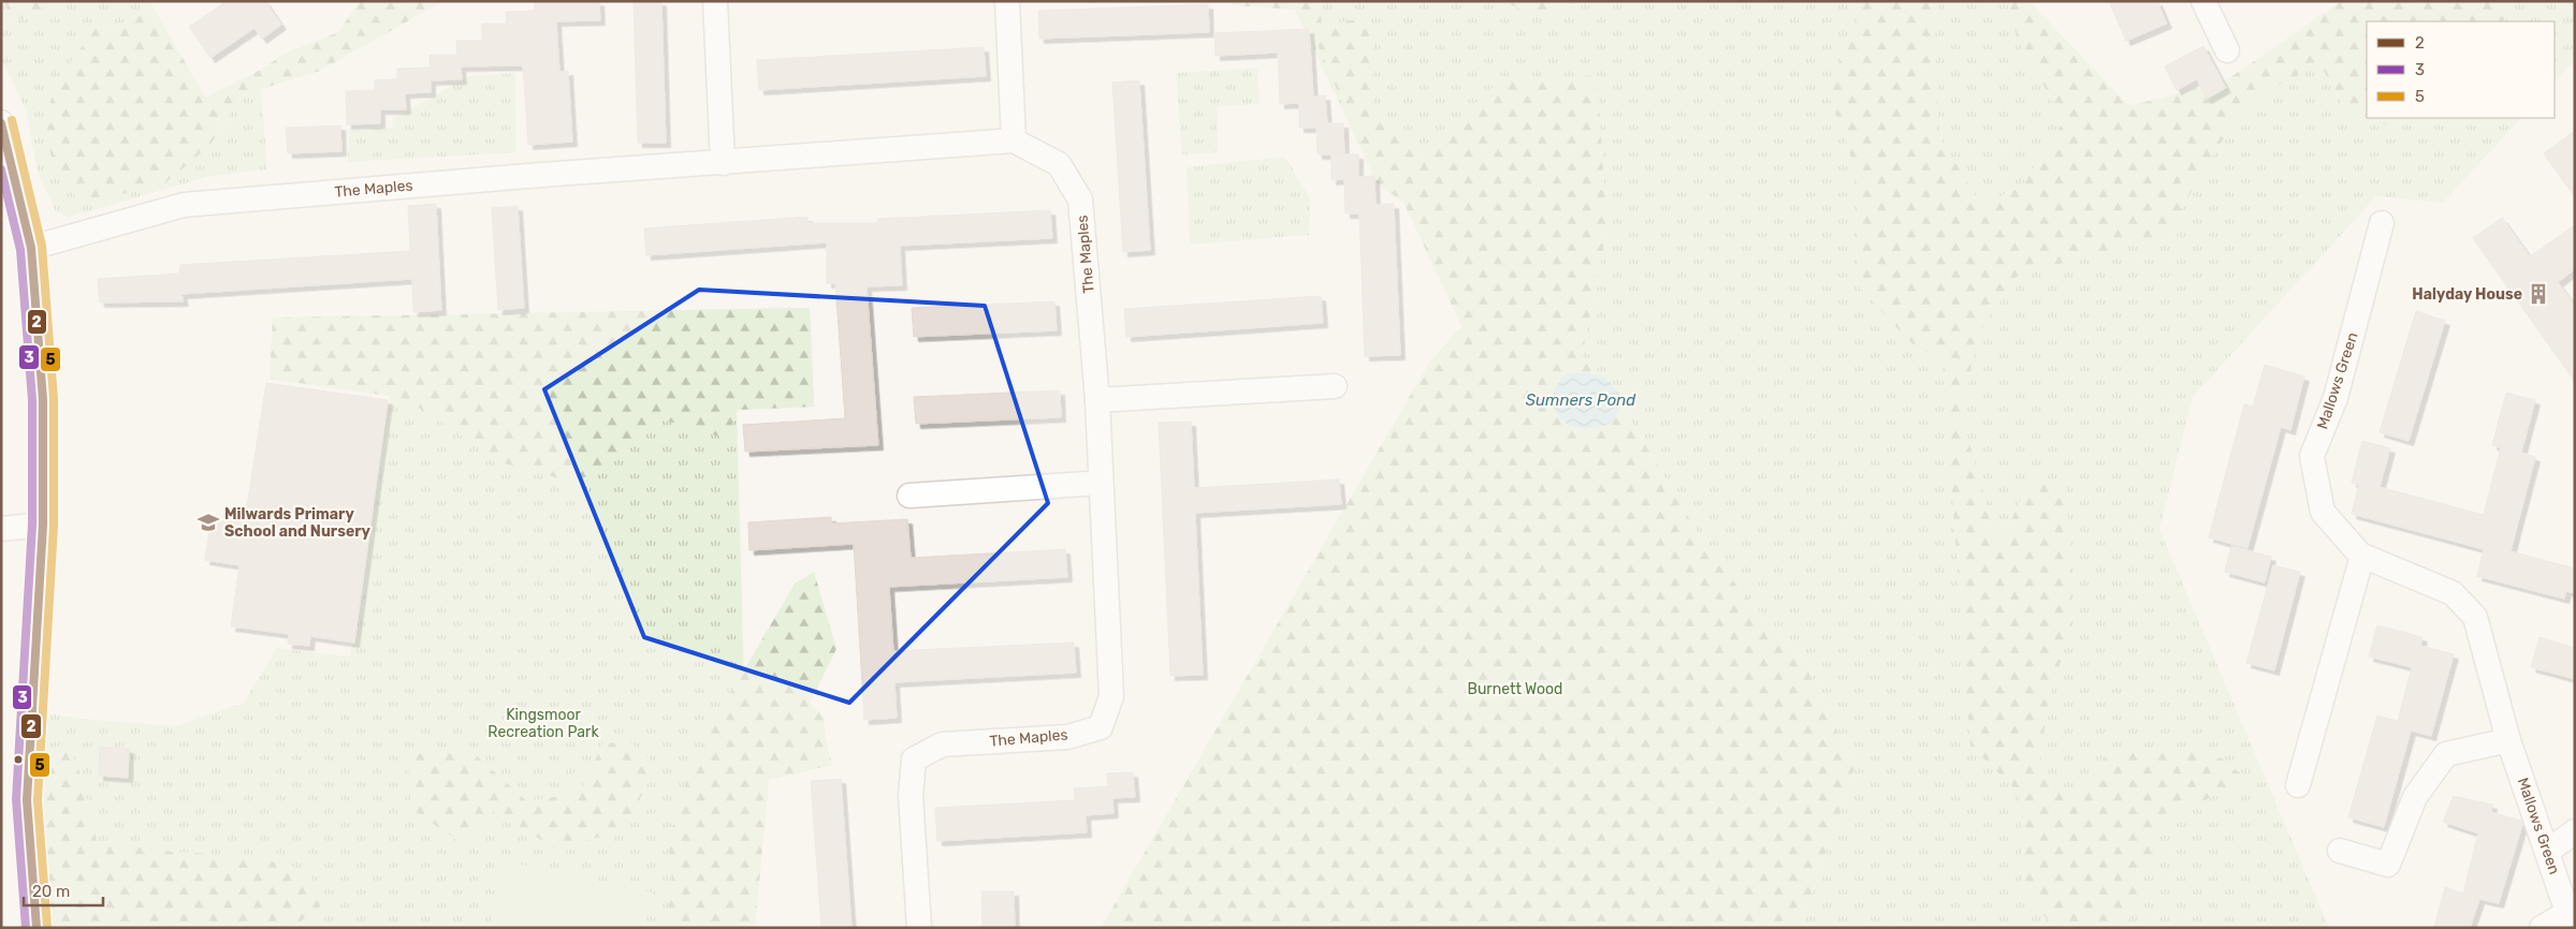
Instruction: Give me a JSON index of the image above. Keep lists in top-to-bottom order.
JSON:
{
  "streets": {
    "street": ["The Maples", "Mallows Green"]
  },
  "water": ["Sumners Pond"],
  "parks": ["Burnett Wood", "Kingsmoor Recreation Park"],
  "places": {
    "building": ["Halyday House"],
    "school or university": ["Milwards Primary School and Nursery"]
  },
  "lines": ["transit line 5", "transit line 2", "transit line 3"],
  "legend": ["2", "3", "5"],
  "scale_bar": "20 m"
}
